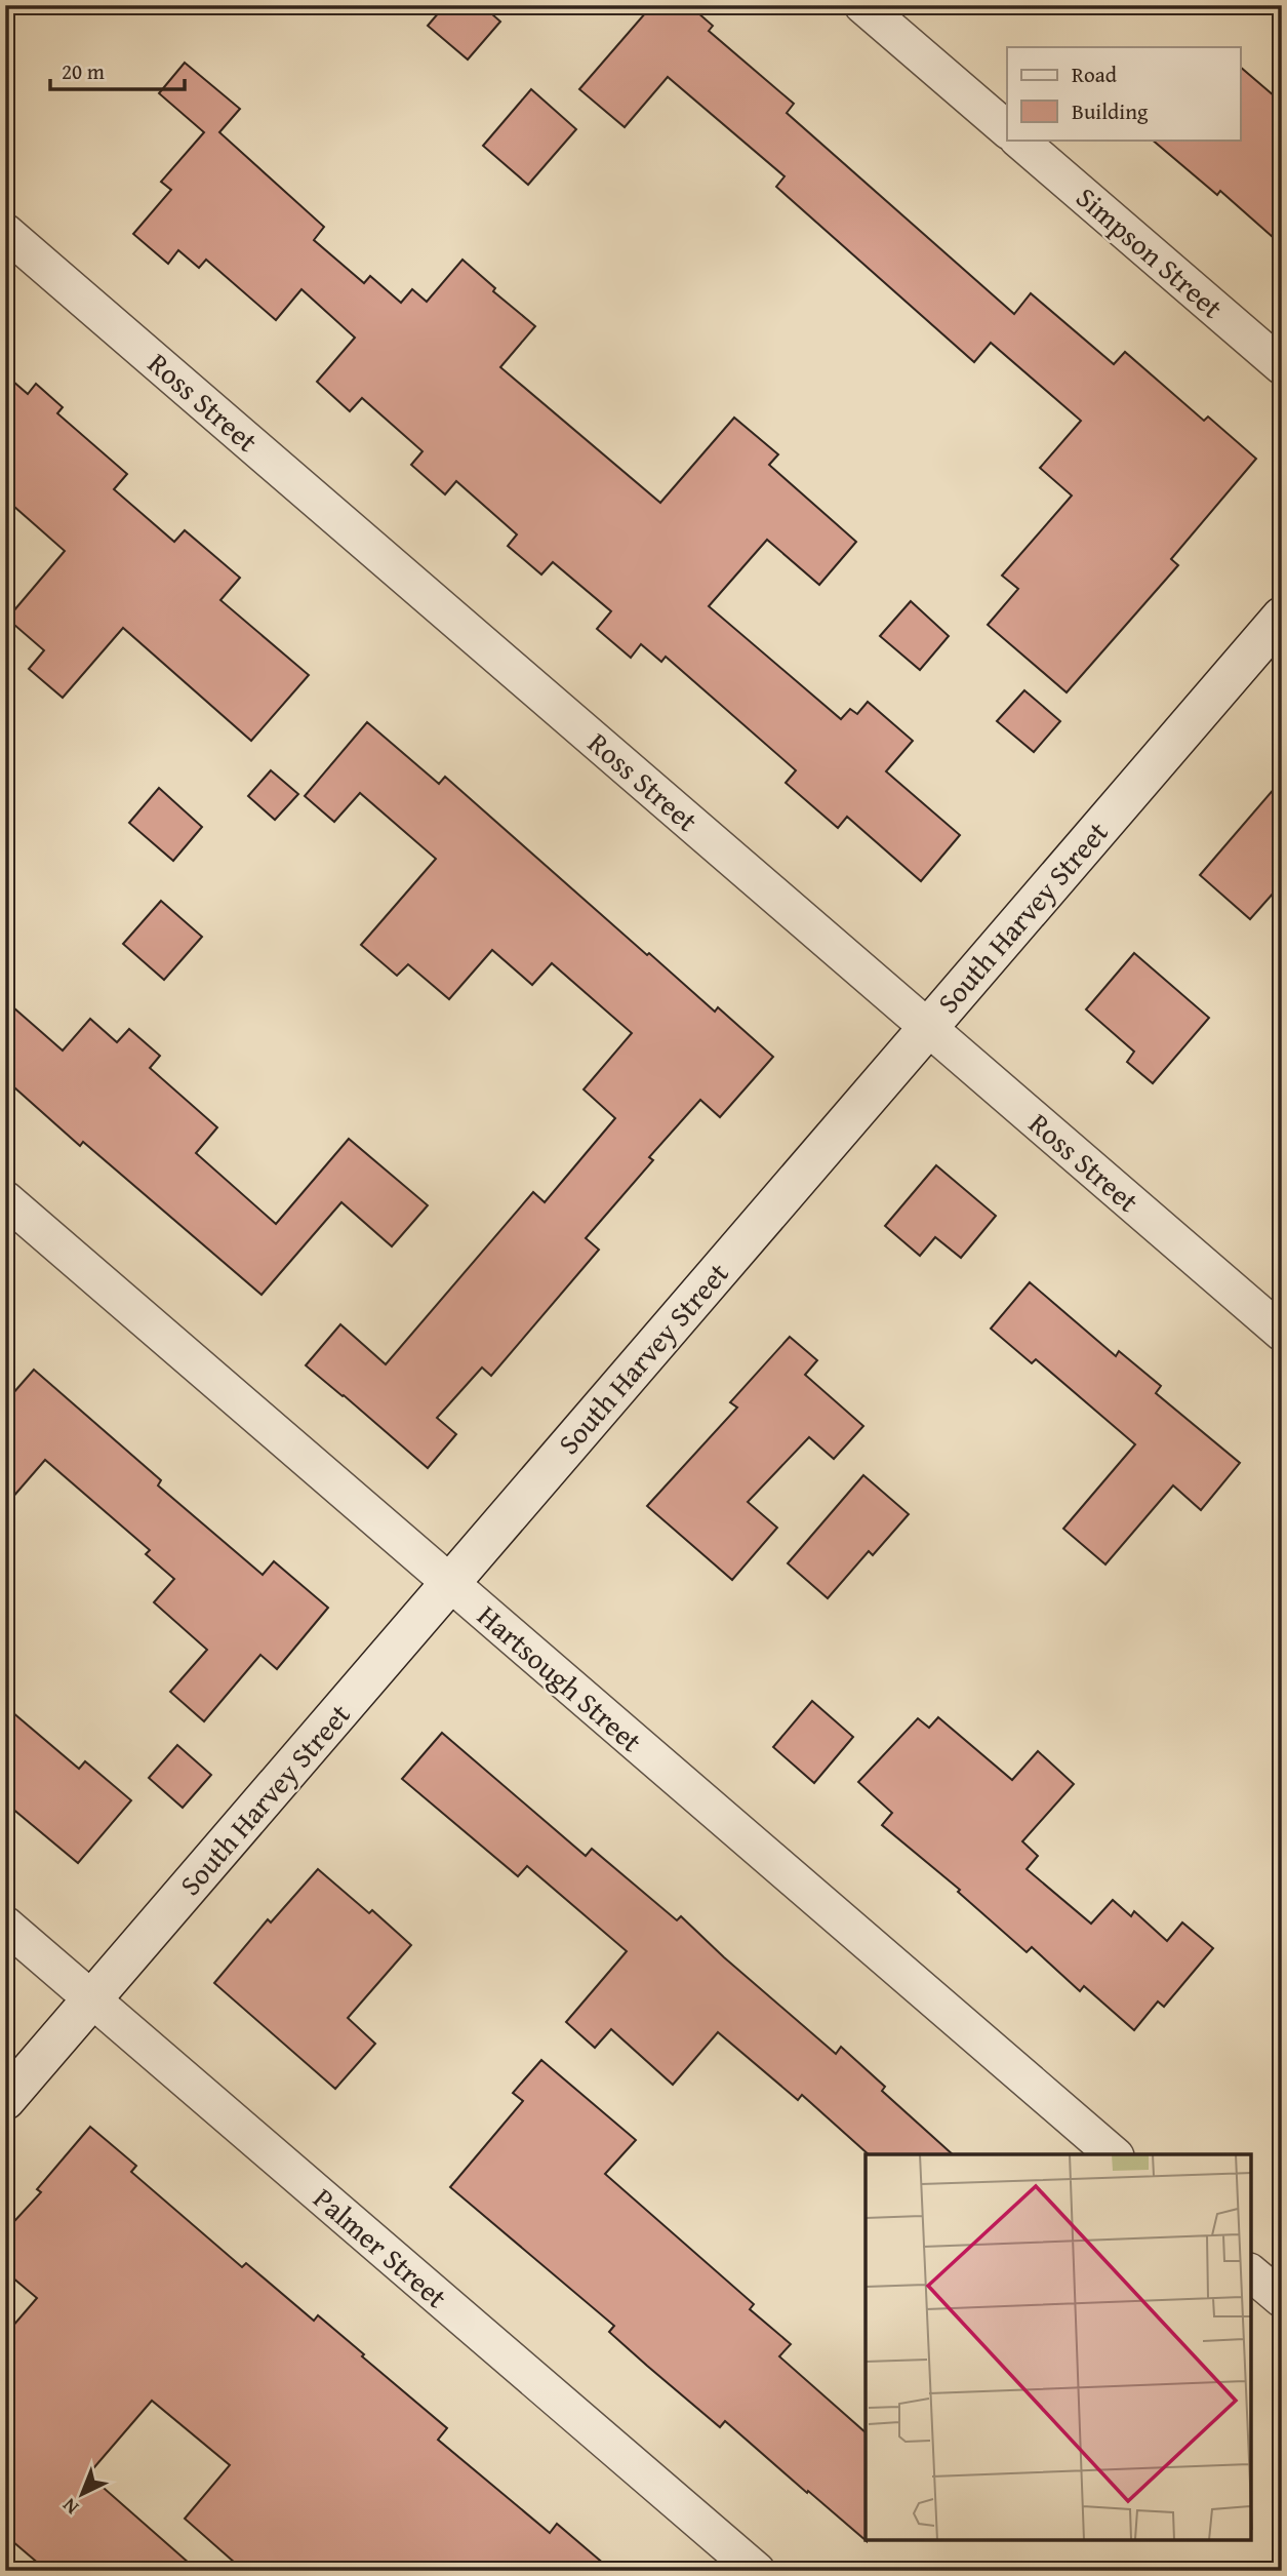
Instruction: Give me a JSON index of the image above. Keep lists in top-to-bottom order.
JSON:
{
  "streets": {
    "street": [
      "Simpson Street",
      "Ross Street",
      "South Harvey Street",
      "Hartsough Street",
      "Palmer Street"
    ]
  },
  "crossings": [
    ["Ross Street", "South Harvey Street"],
    ["South Harvey Street", "Hartsough Street"],
    ["South Harvey Street", "Palmer Street"]
  ],
  "legend": ["Road", "Building"],
  "scale_bar": "20 m",
  "north": "bottom left"
}
